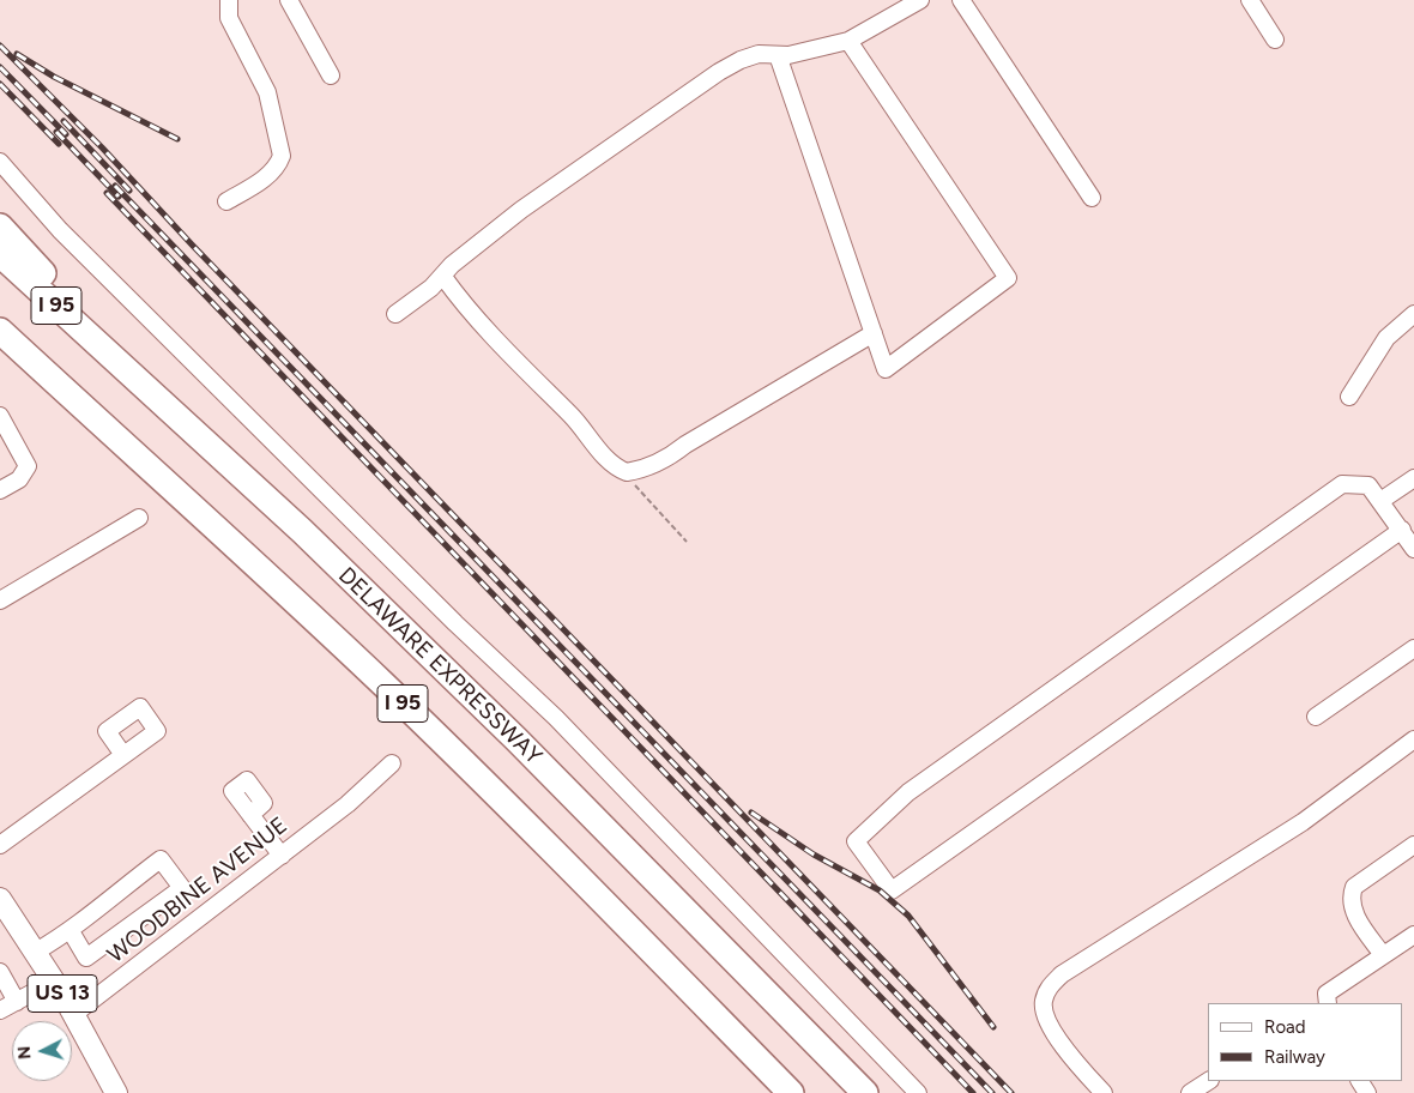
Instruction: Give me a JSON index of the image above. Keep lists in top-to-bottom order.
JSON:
{
  "streets": {
    "highway": ["I 95", "DELAWARE EXPRESSWAY"],
    "main road": ["US 13"],
    "street": ["WOODBINE AVENUE"]
  },
  "crossings": [
    ["WOODBINE AVENUE", "US 13"]
  ],
  "legend": ["Road", "Railway"],
  "north": "left"
}
